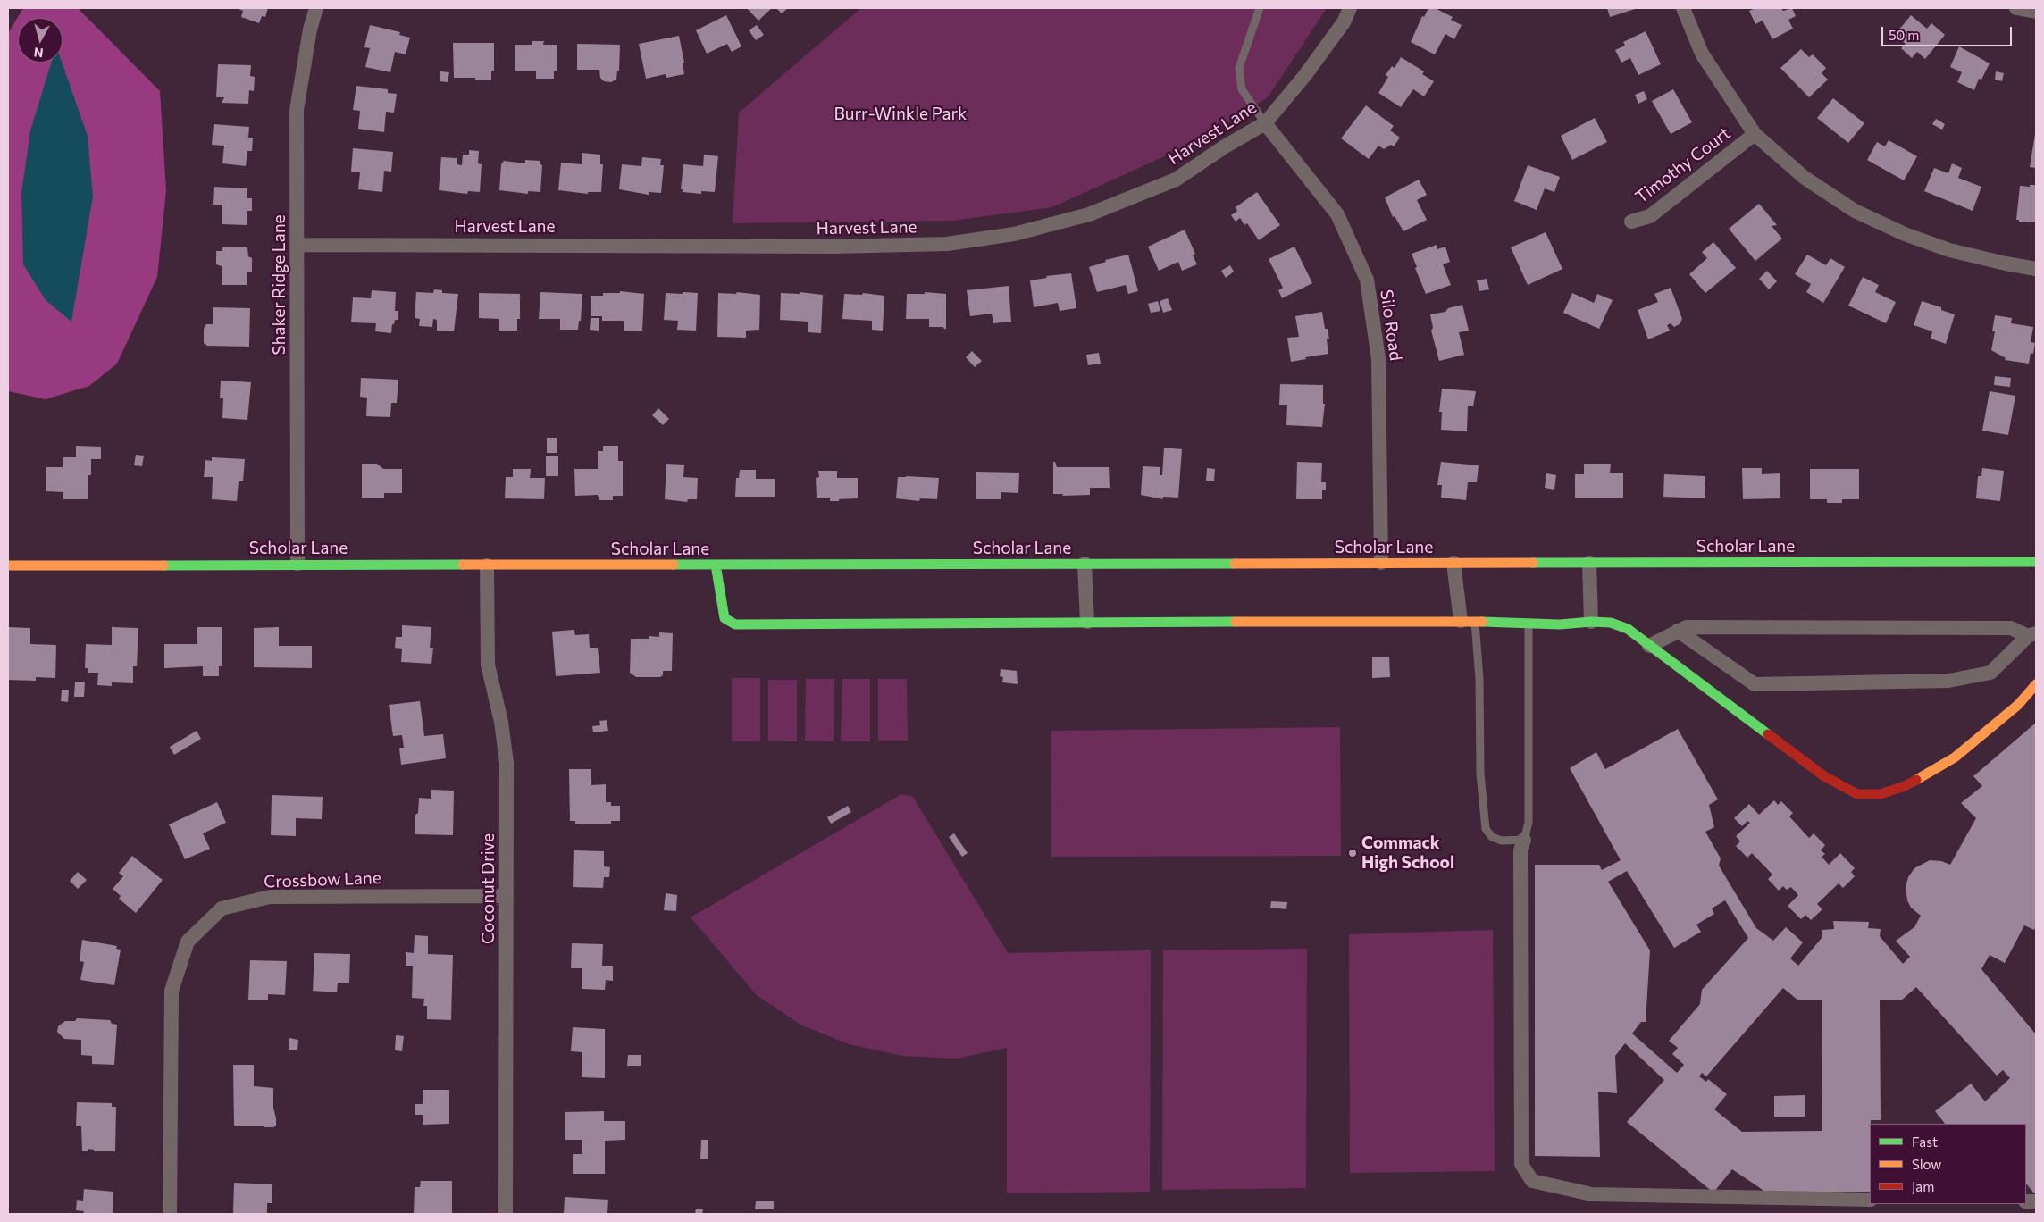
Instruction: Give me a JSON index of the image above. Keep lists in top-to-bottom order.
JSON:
{
  "streets": {
    "street": [
      "Harvest Lane",
      "Timothy Court",
      "Shaker Ridge Lane",
      "Silo Road",
      "Scholar Lane",
      "Crossbow Lane",
      "Coconut Drive"
    ]
  },
  "crossings": [
    ["Harvest Lane", "Shaker Ridge Lane"],
    ["Harvest Lane", "Silo Road"],
    ["Shaker Ridge Lane", "Scholar Lane"],
    ["Silo Road", "Scholar Lane"],
    ["Scholar Lane", "Coconut Drive"],
    ["Crossbow Lane", "Coconut Drive"]
  ],
  "parks": ["Burr-Winkle Park"],
  "places": ["Commack High School"],
  "legend": ["Fast", "Slow", "Jam"],
  "scale_bar": "50 m",
  "north": "bottom"
}
